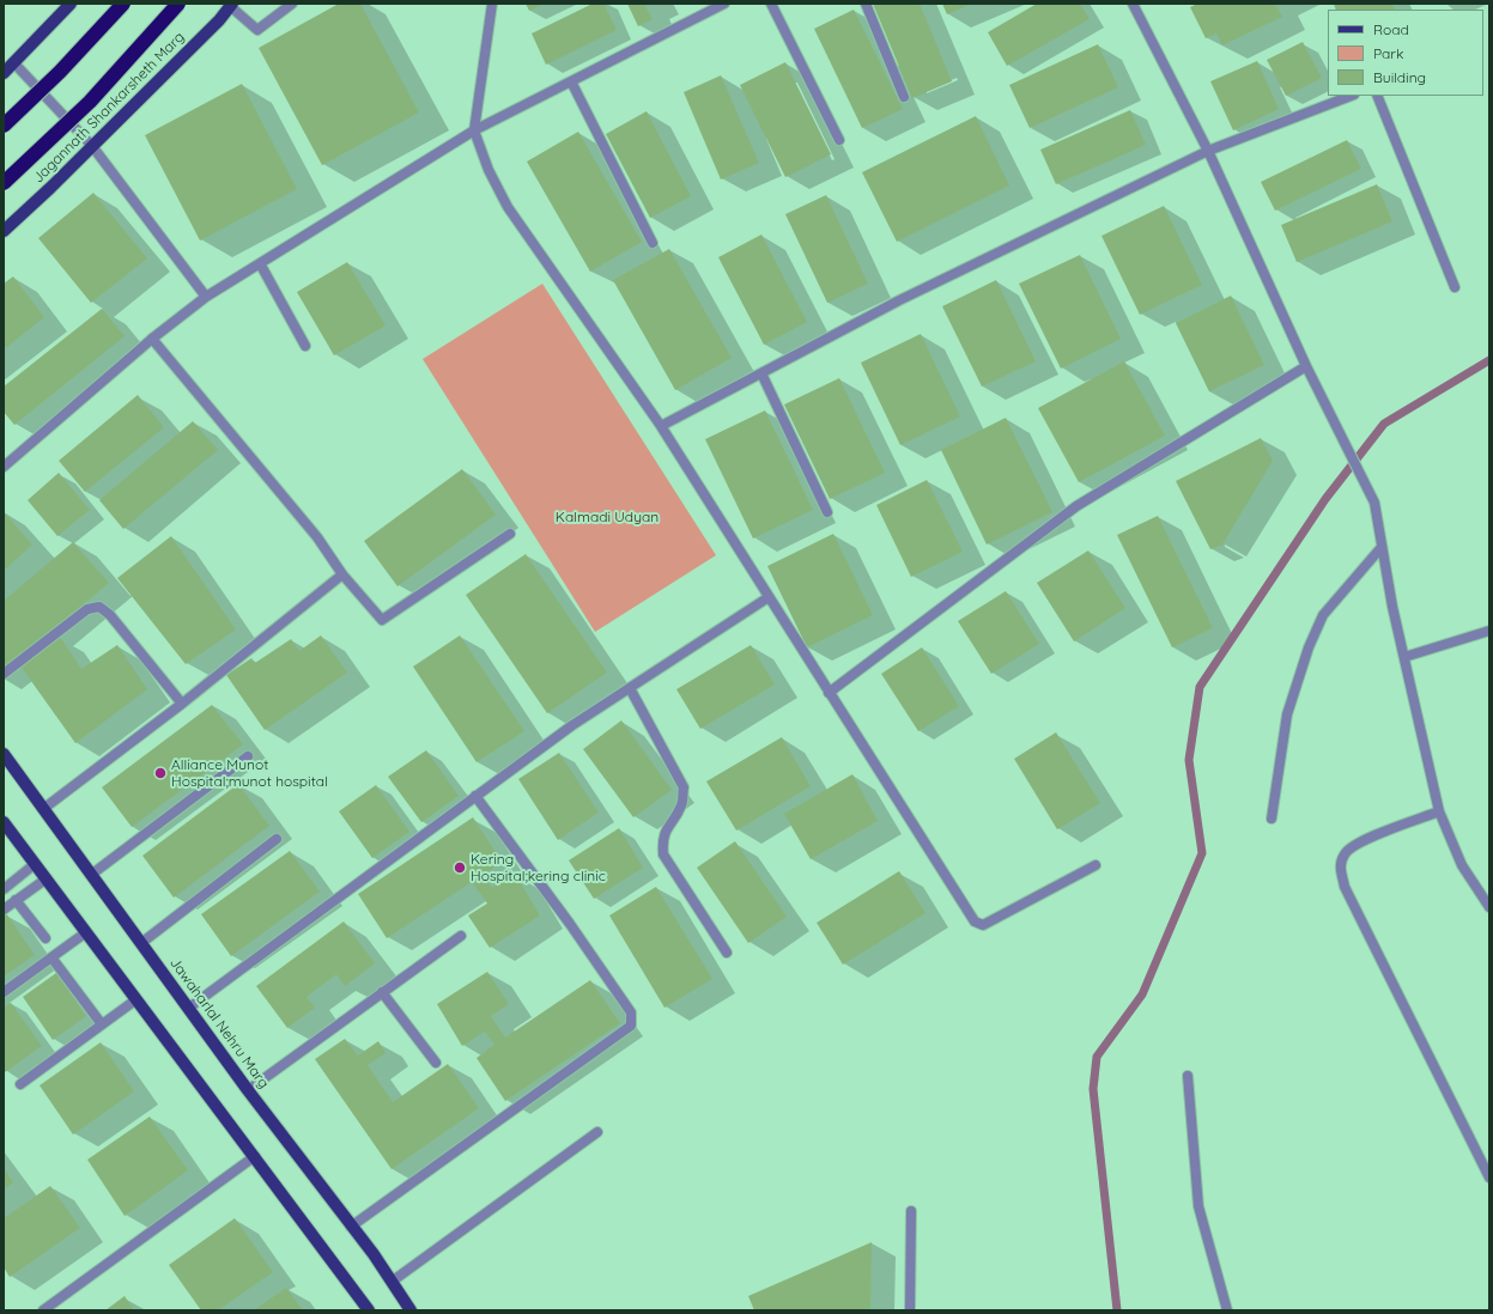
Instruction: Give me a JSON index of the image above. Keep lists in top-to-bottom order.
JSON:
{
  "streets": {
    "main road": ["Jagannath Shankarsheth Marg", "Jawaharlal Nehru Marg"]
  },
  "parks": ["Kalmadi Udyan"],
  "places": ["Alliance Munot Hospital;munot hospital", "Kering Hospital;kering clinic"],
  "legend": ["Road", "Park", "Building"]
}
